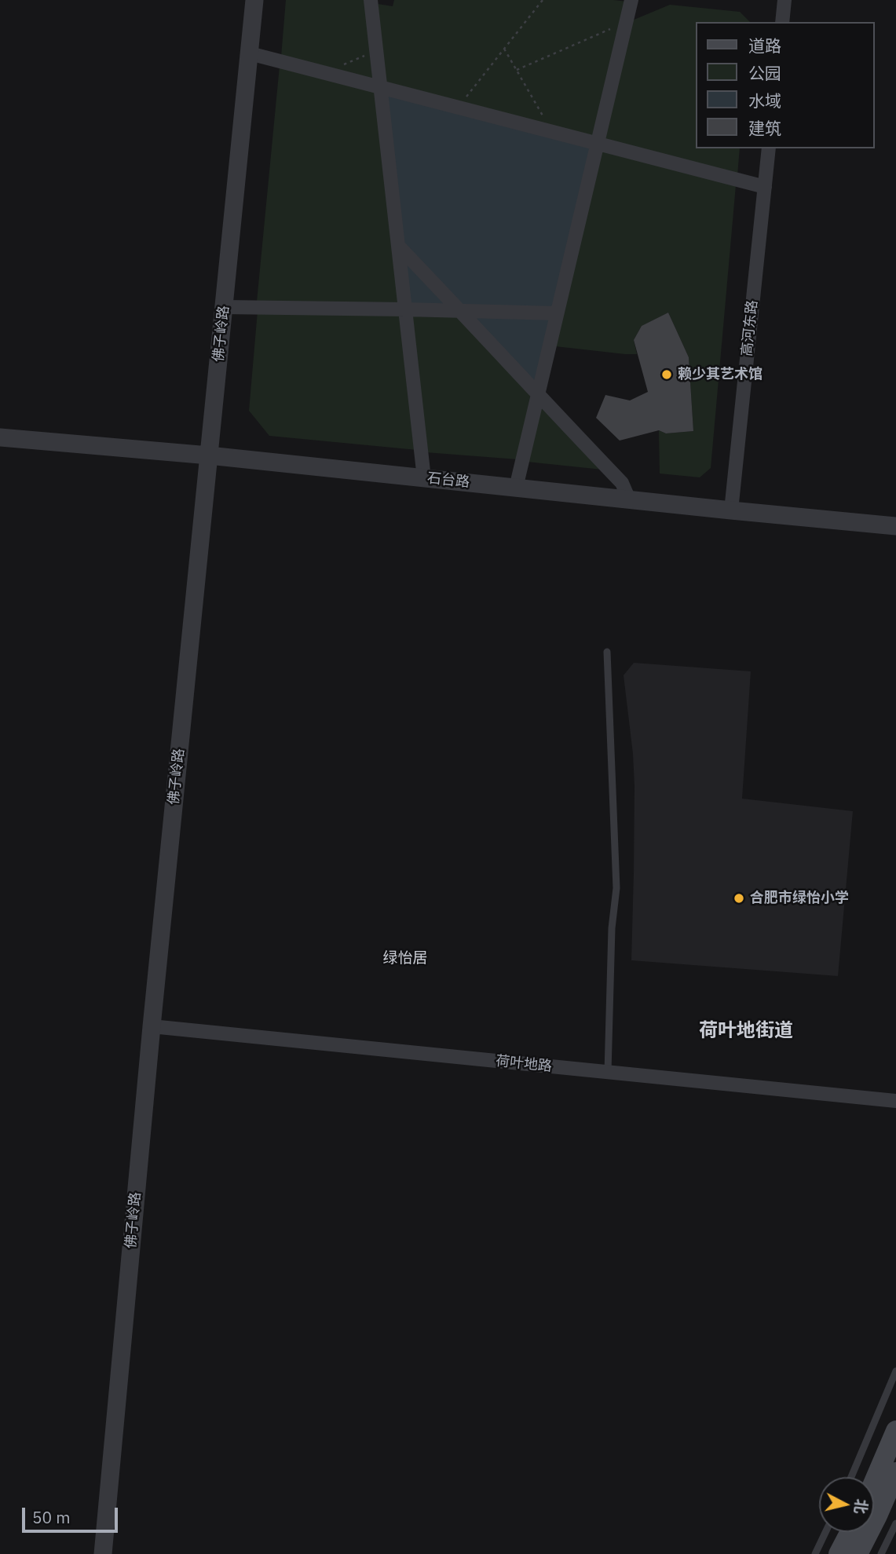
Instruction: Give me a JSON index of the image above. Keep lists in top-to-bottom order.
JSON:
{
  "streets": {
    "street": [
      "高河东路",
      "佛子岭路",
      "石台路",
      "荷叶地路"
    ]
  },
  "crossings": [
    ["高河东路", "石台路"],
    ["佛子岭路", "石台路"],
    ["佛子岭路", "荷叶地路"]
  ],
  "districts": ["绿怡居", "荷叶地街道"],
  "places": ["赖少其艺术馆", "合肥市绿怡小学"],
  "legend": [
    "道路",
    "公园",
    "水域",
    "建筑"
  ],
  "scale_bar": "50 m",
  "north": "right"
}
